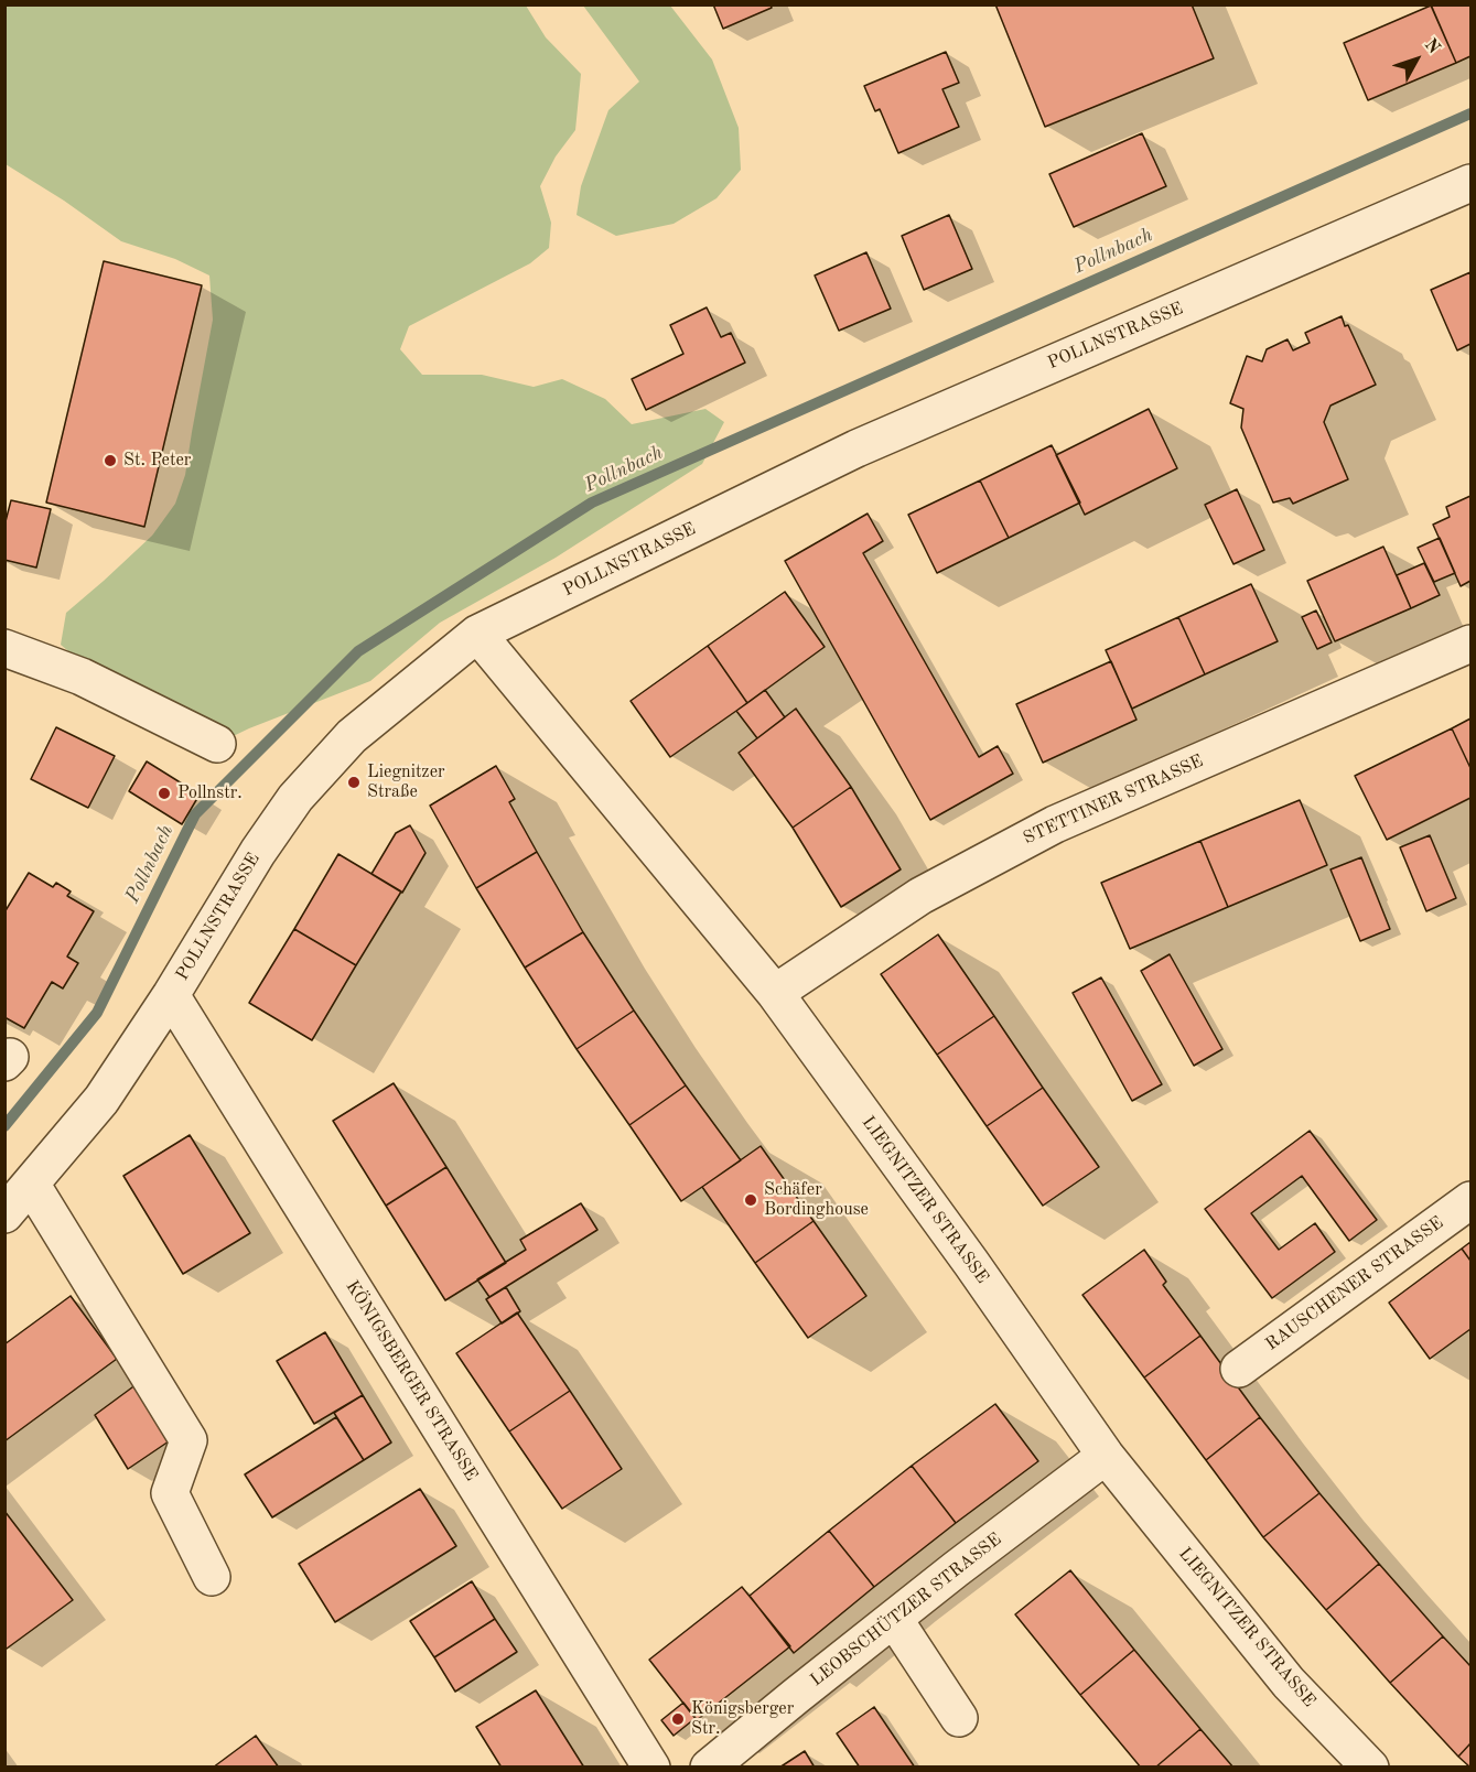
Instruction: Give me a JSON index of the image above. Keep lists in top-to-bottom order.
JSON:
{
  "streets": {
    "street": [
      "POLLNSTRASSE",
      "STETTINER STRASSE",
      "LIEGNITZER STRASSE",
      "RAUSCHENER STRASSE",
      "KÖNIGSBERGER STRASSE",
      "LEOBSCHÜTZER STRASSE"
    ]
  },
  "crossings": [
    ["POLLNSTRASSE", "LIEGNITZER STRASSE"],
    ["POLLNSTRASSE", "KÖNIGSBERGER STRASSE"],
    ["STETTINER STRASSE", "LIEGNITZER STRASSE"],
    ["LIEGNITZER STRASSE", "LEOBSCHÜTZER STRASSE"]
  ],
  "water": ["Pollnbach"],
  "places": [
    "St. Peter",
    "Liegnitzer Straße",
    "Pollnstr.",
    "Schäfer Bordinghouse",
    "Königsberger Str."
  ],
  "north": "top right"
}
